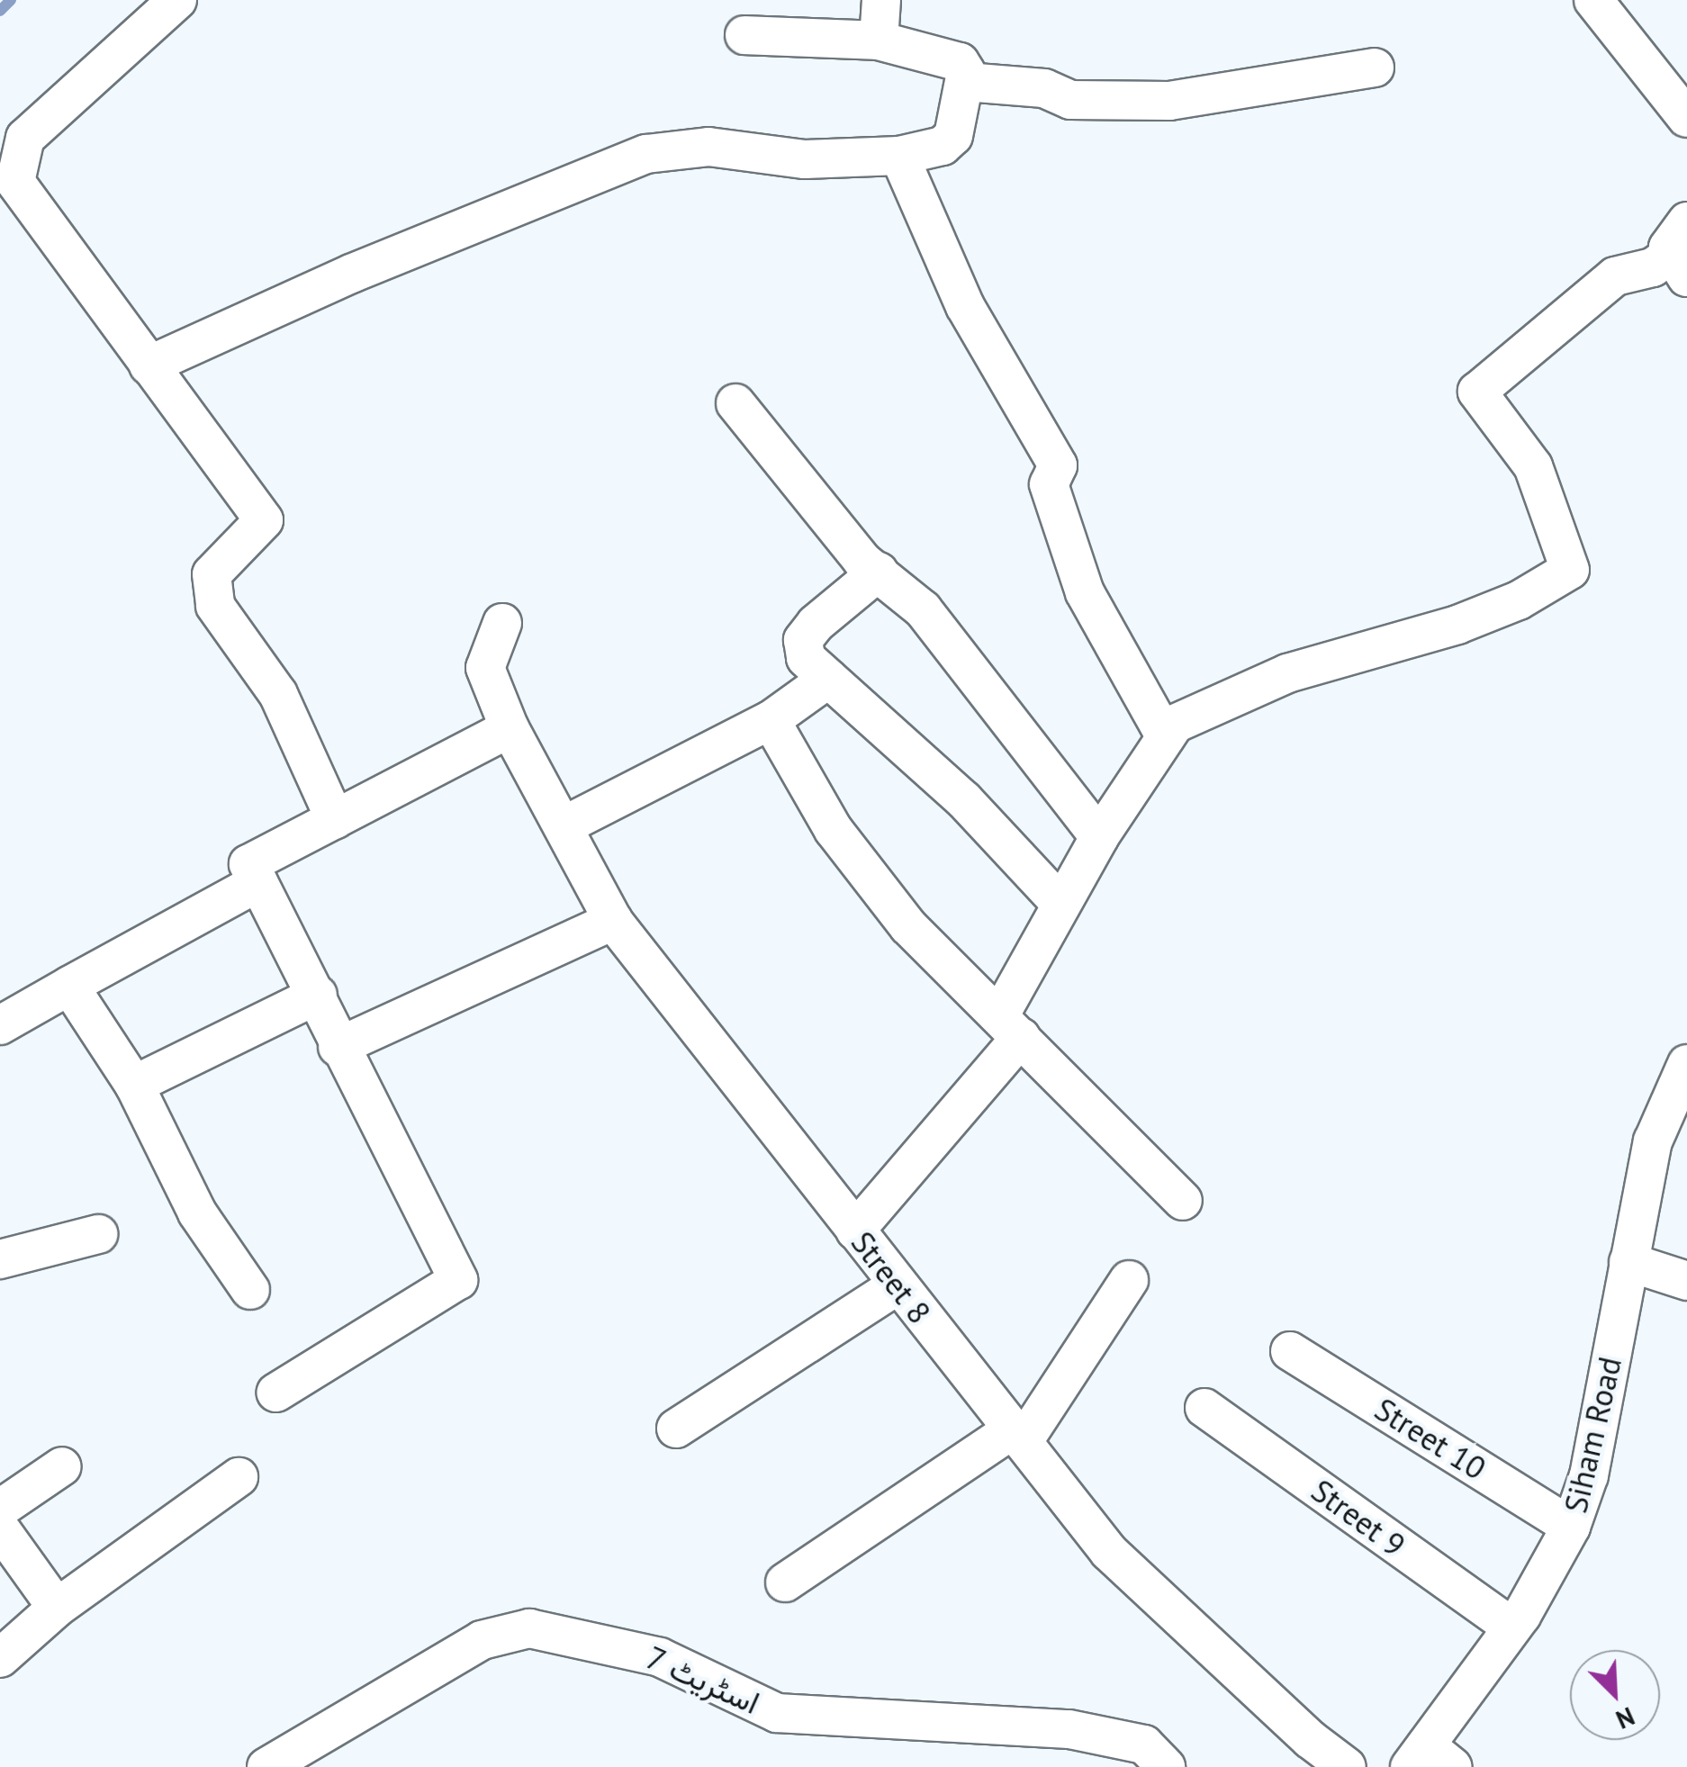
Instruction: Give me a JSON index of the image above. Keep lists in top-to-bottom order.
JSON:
{
  "streets": {
    "street": [
      "Street 8",
      "Siham Road",
      "Street 10",
      "Street 9",
      "اسٹریٹ 7"
    ]
  },
  "crossings": [
    ["Siham Road", "Street 10"],
    ["Siham Road", "Street 9"]
  ],
  "north": "bottom right"
}
